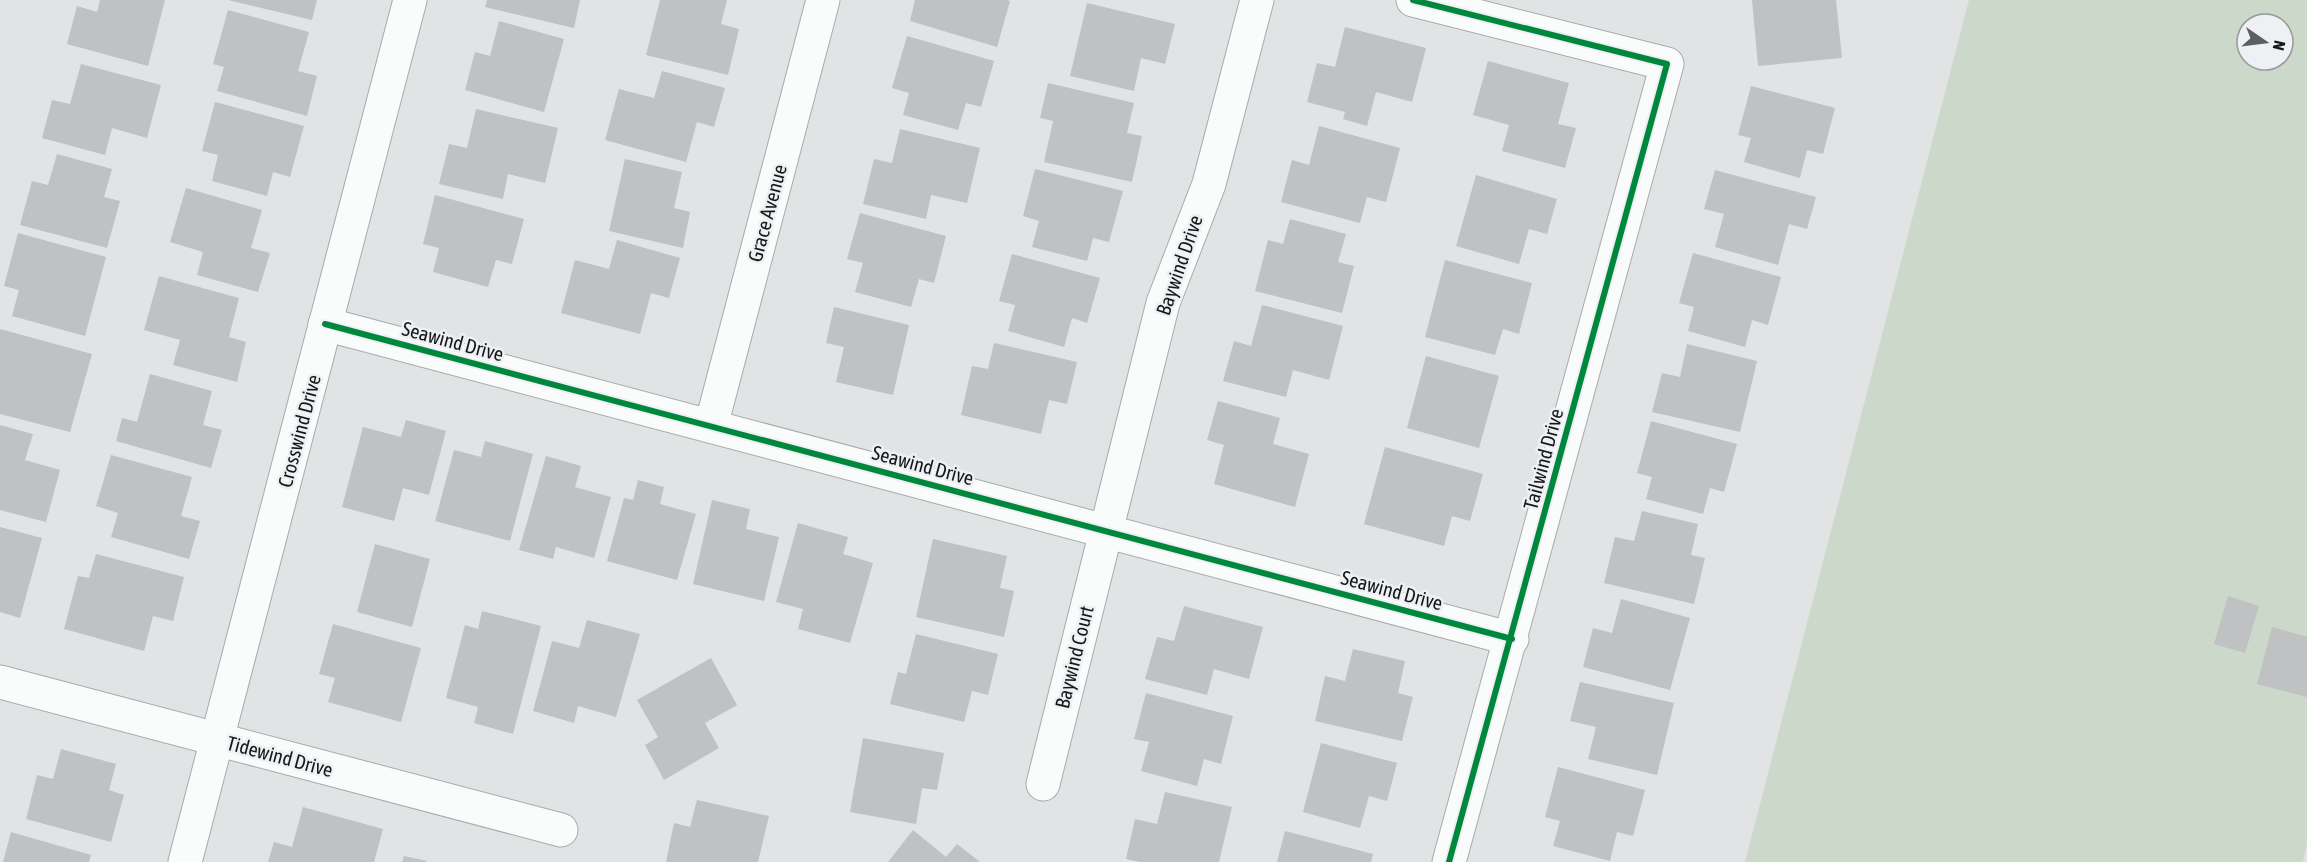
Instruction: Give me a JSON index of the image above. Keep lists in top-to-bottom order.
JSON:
{
  "streets": {
    "street": [
      "Grace Avenue",
      "Baywind Drive",
      "Seawind Drive",
      "Crosswind Drive",
      "Tailwind Drive",
      "Baywind Court",
      "Tidewind Drive"
    ]
  },
  "crossings": [
    ["Grace Avenue", "Seawind Drive"],
    ["Baywind Drive", "Seawind Drive"],
    ["Baywind Drive", "Baywind Court"],
    ["Seawind Drive", "Crosswind Drive"],
    ["Seawind Drive", "Tailwind Drive"],
    ["Seawind Drive", "Baywind Court"],
    ["Crosswind Drive", "Tidewind Drive"]
  ],
  "north": "right"
}
